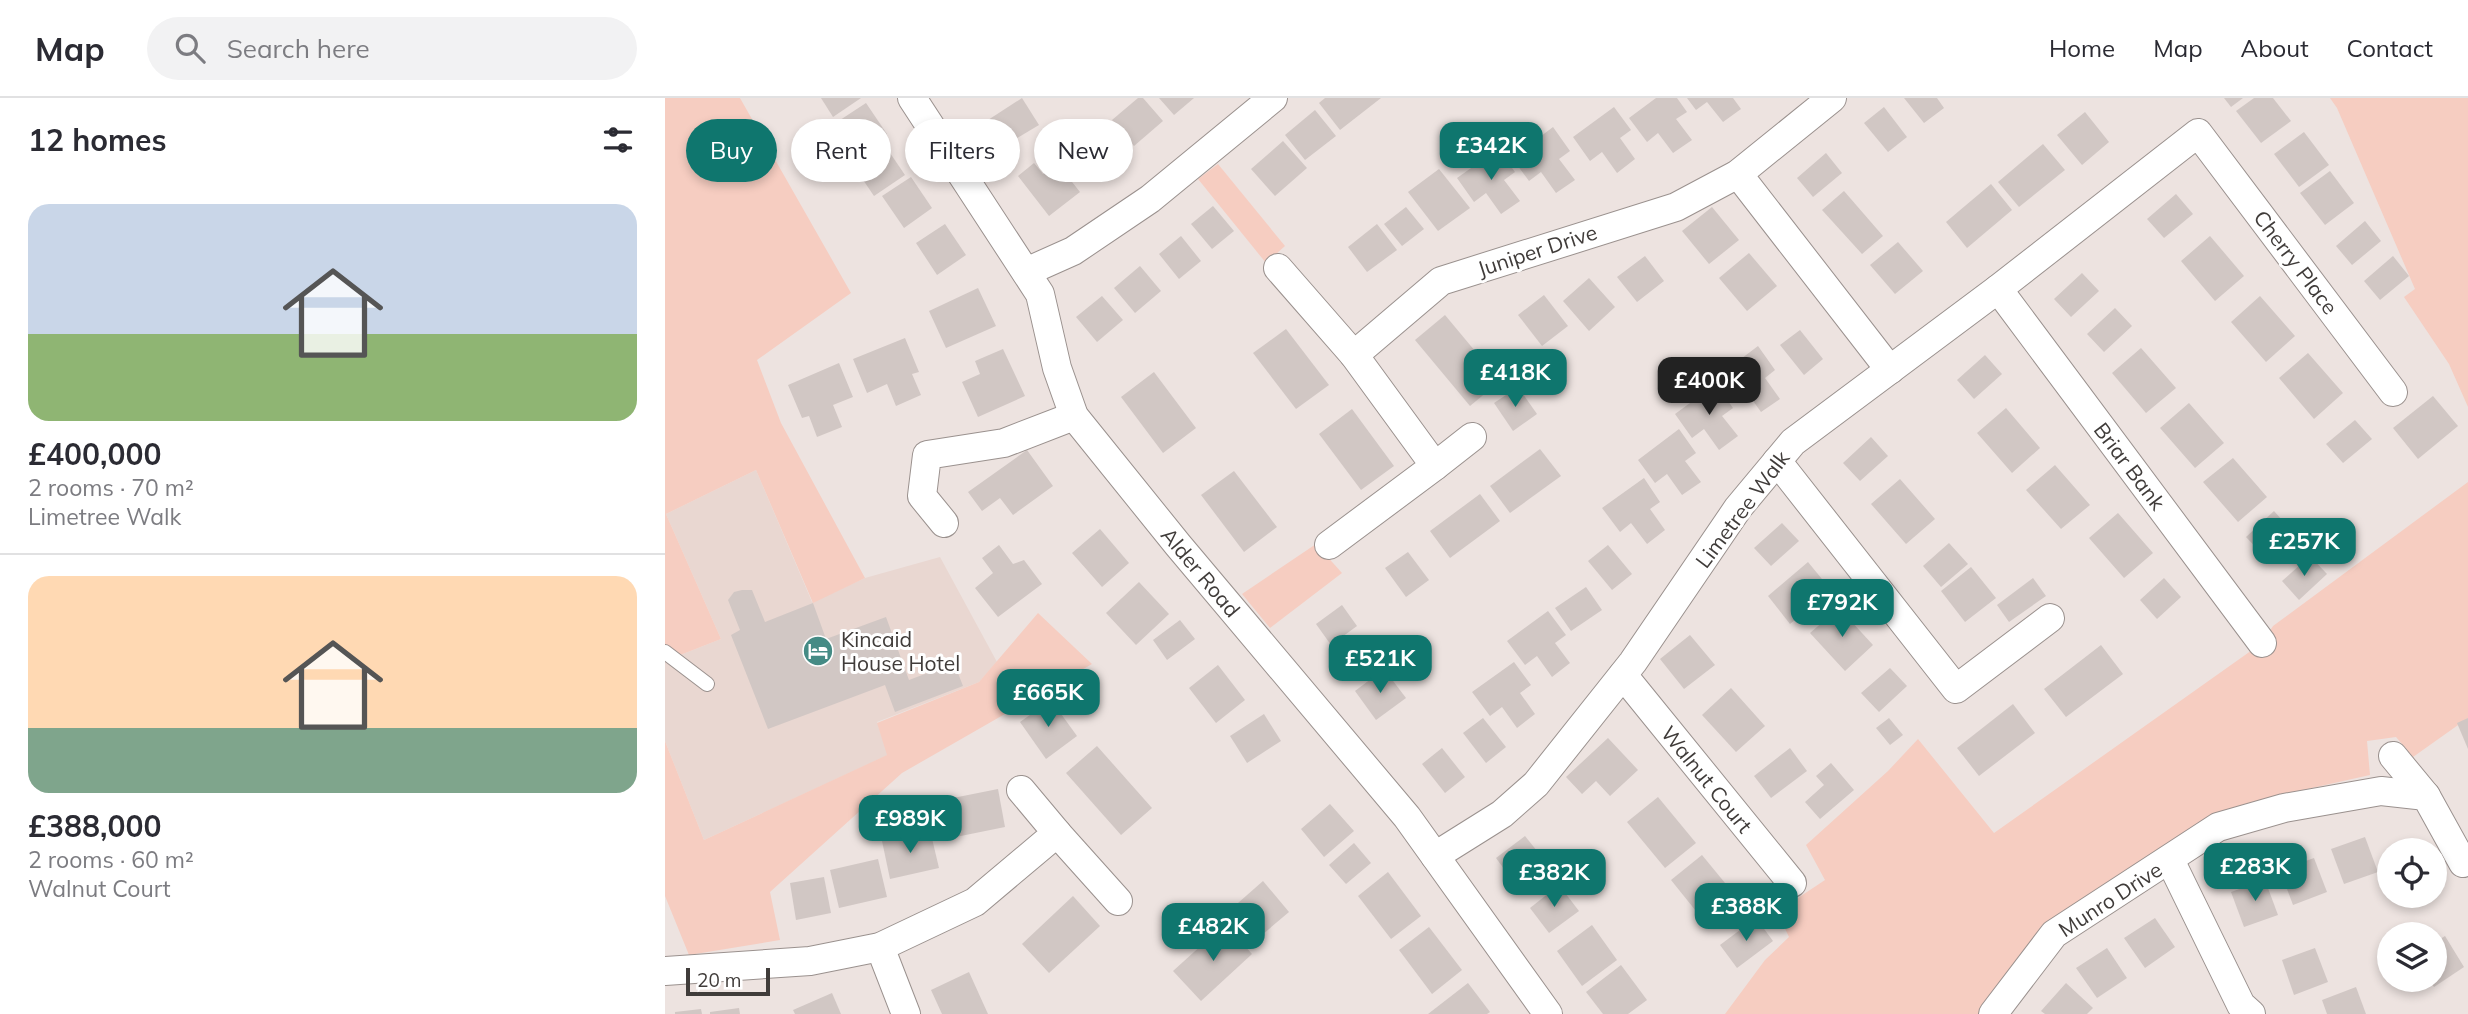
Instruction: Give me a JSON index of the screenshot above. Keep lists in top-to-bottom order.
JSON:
{
  "streets": {
    "street": [
      "Juniper Drive",
      "Cherry Place",
      "Briar Bank",
      "Limetree Walk",
      "Alder Road",
      "Walnut Court",
      "Munro Drive"
    ]
  },
  "crossings": [
    ["Cherry Place", "Limetree Walk"],
    ["Briar Bank", "Limetree Walk"],
    ["Limetree Walk", "Alder Road"],
    ["Limetree Walk", "Walnut Court"]
  ],
  "places": {
    "hotel": ["Kincaid House Hotel"]
  },
  "scale_bar": "20 m",
  "page": {
    "header": "Map",
    "search": "Search here",
    "nav": [
      "Home",
      "Map",
      "About",
      "Contact"
    ],
    "heading": "12 homes",
    "chip": [
      "Buy",
      "Rent",
      "Filters",
      "New"
    ],
    "price": [
      "£342K",
      "£418K",
      "£400K",
      "£257K",
      "£792K",
      "£521K",
      "£665K",
      "£989K",
      "£283K",
      "£382K",
      "£388K",
      "£482K"
    ],
    "list": [
      {
        "name": "£400,000",
        "note": "2 rooms · 70 m² · Limetree Walk"
      },
      {
        "name": "£388,000",
        "note": "2 rooms · 60 m² · Walnut Court"
      }
    ],
    "scale": "20 m"
  }
}
